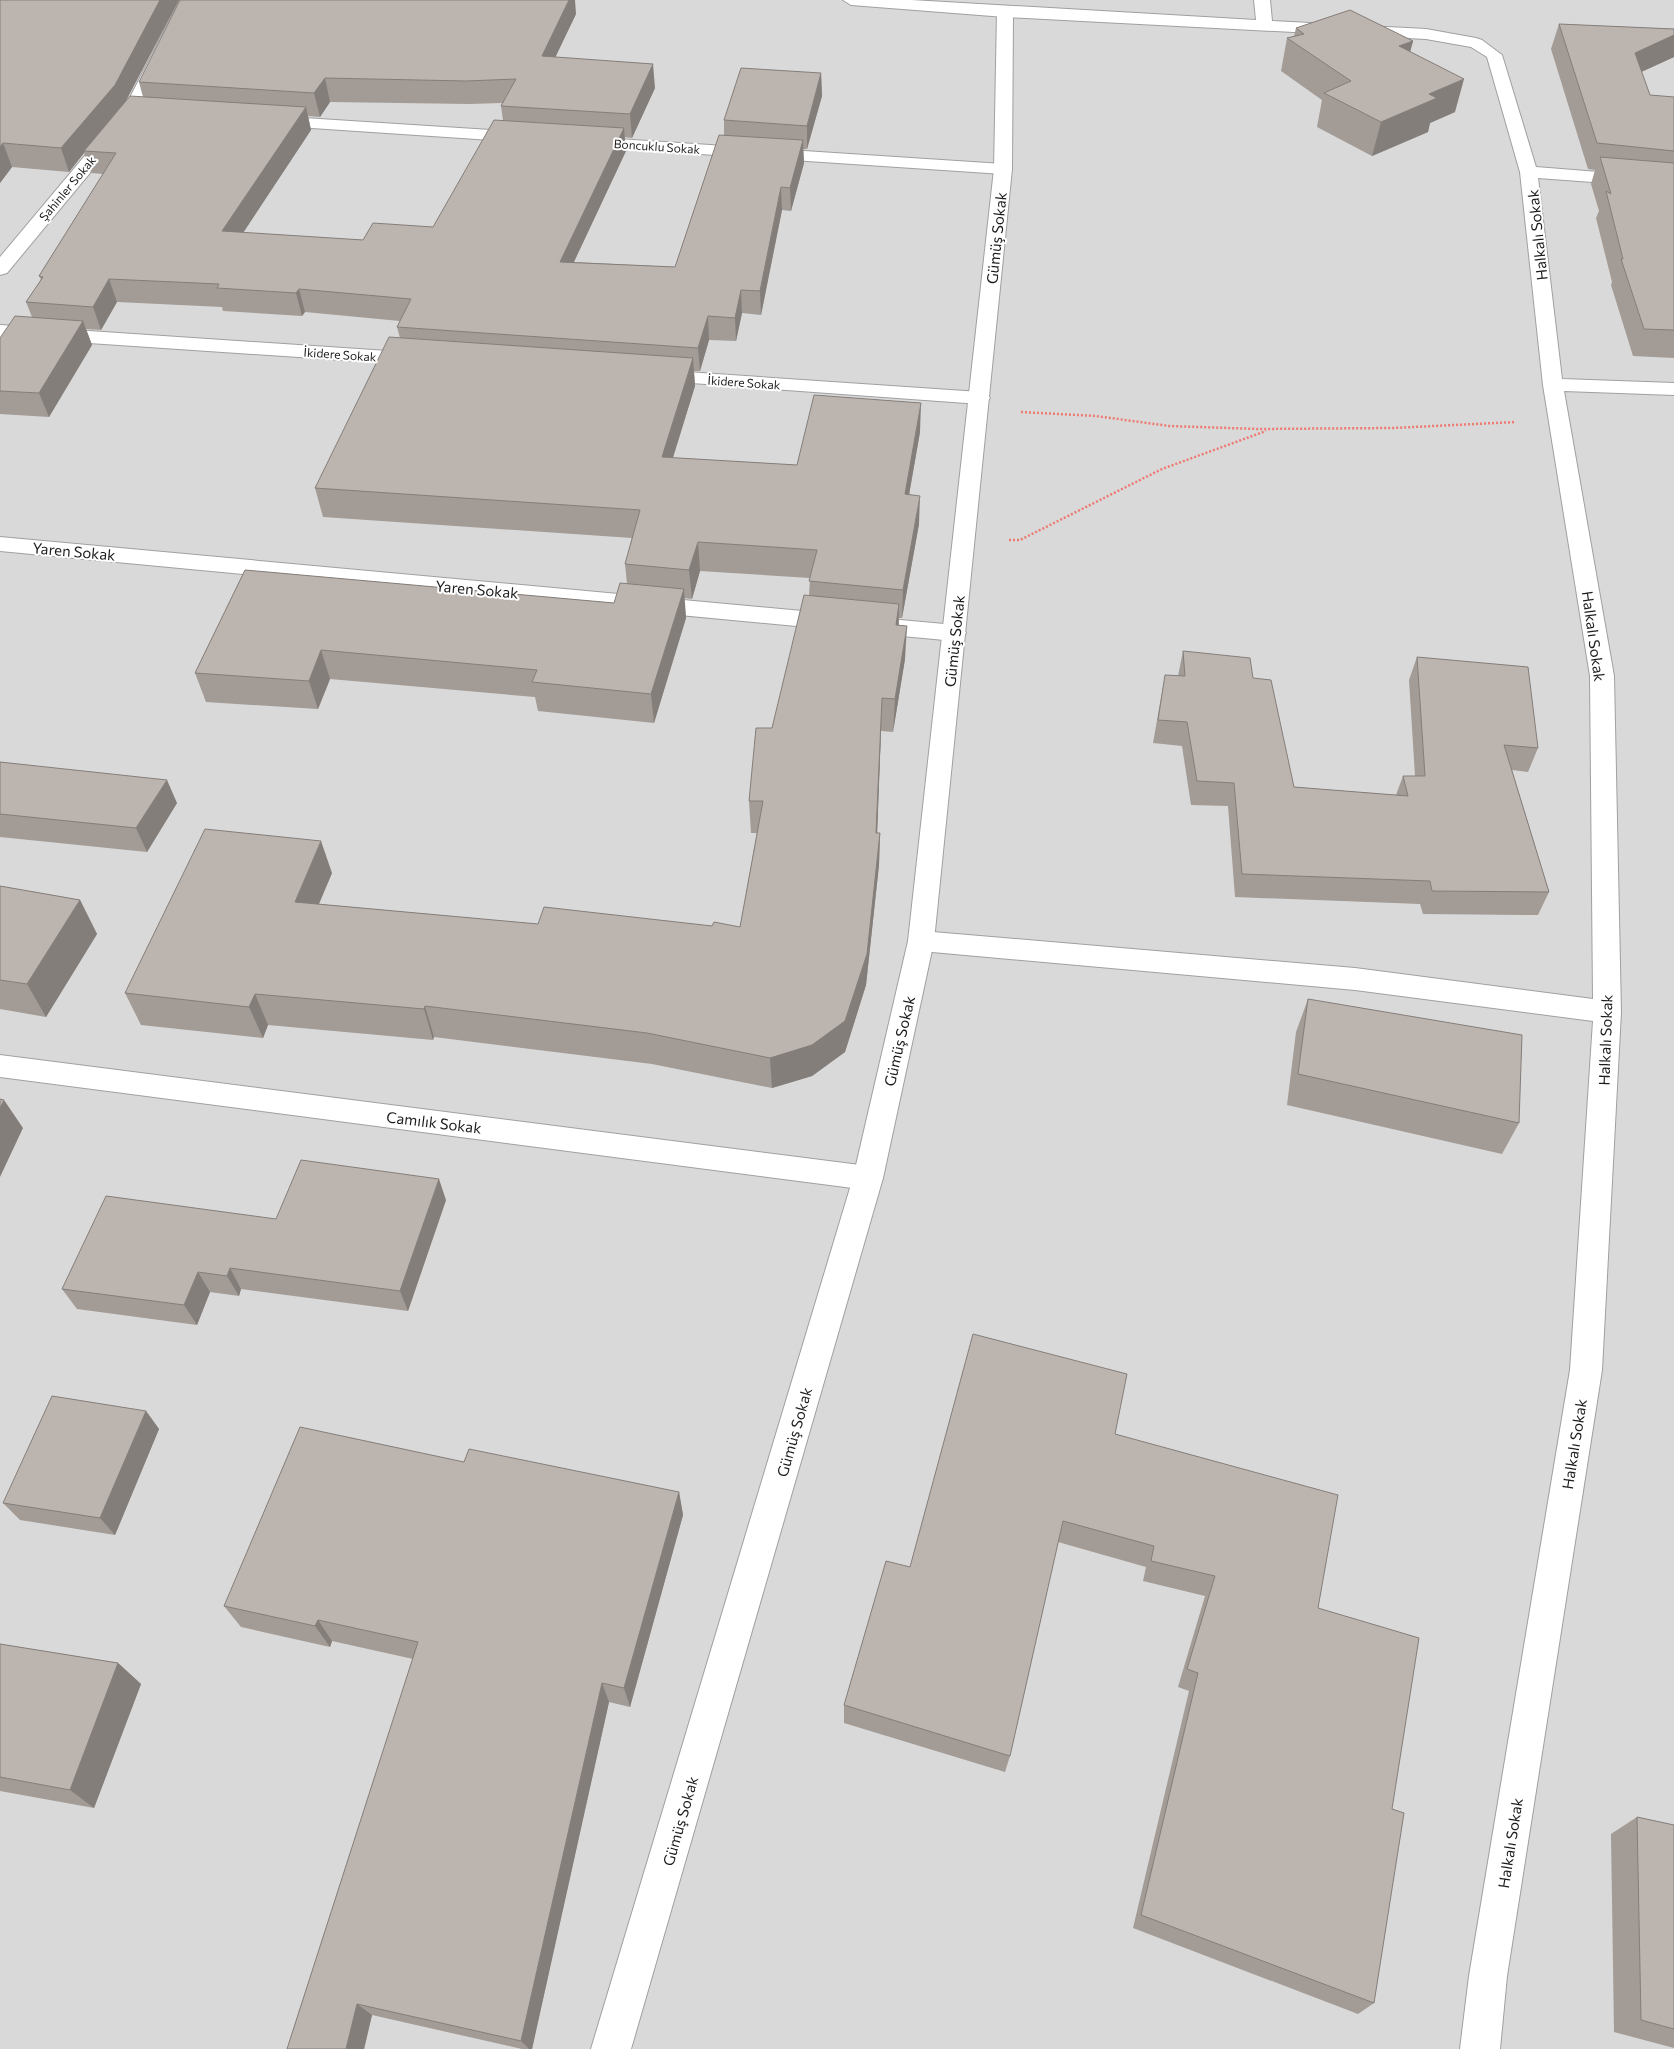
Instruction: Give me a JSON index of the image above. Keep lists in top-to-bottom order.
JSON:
{
  "streets": {
    "street": [
      "Boncuklu Sokak",
      "Şahinler Sokak",
      "Halkalı Sokak",
      "Gümüş Sokak",
      "İkidere Sokak",
      "Yaren Sokak",
      "Camılık Sokak"
    ]
  },
  "crossings": [
    ["Boncuklu Sokak", "Gümüş Sokak"],
    ["Gümüş Sokak", "İkidere Sokak"],
    ["Gümüş Sokak", "Yaren Sokak"],
    ["Gümüş Sokak", "Camılık Sokak"]
  ]
}
